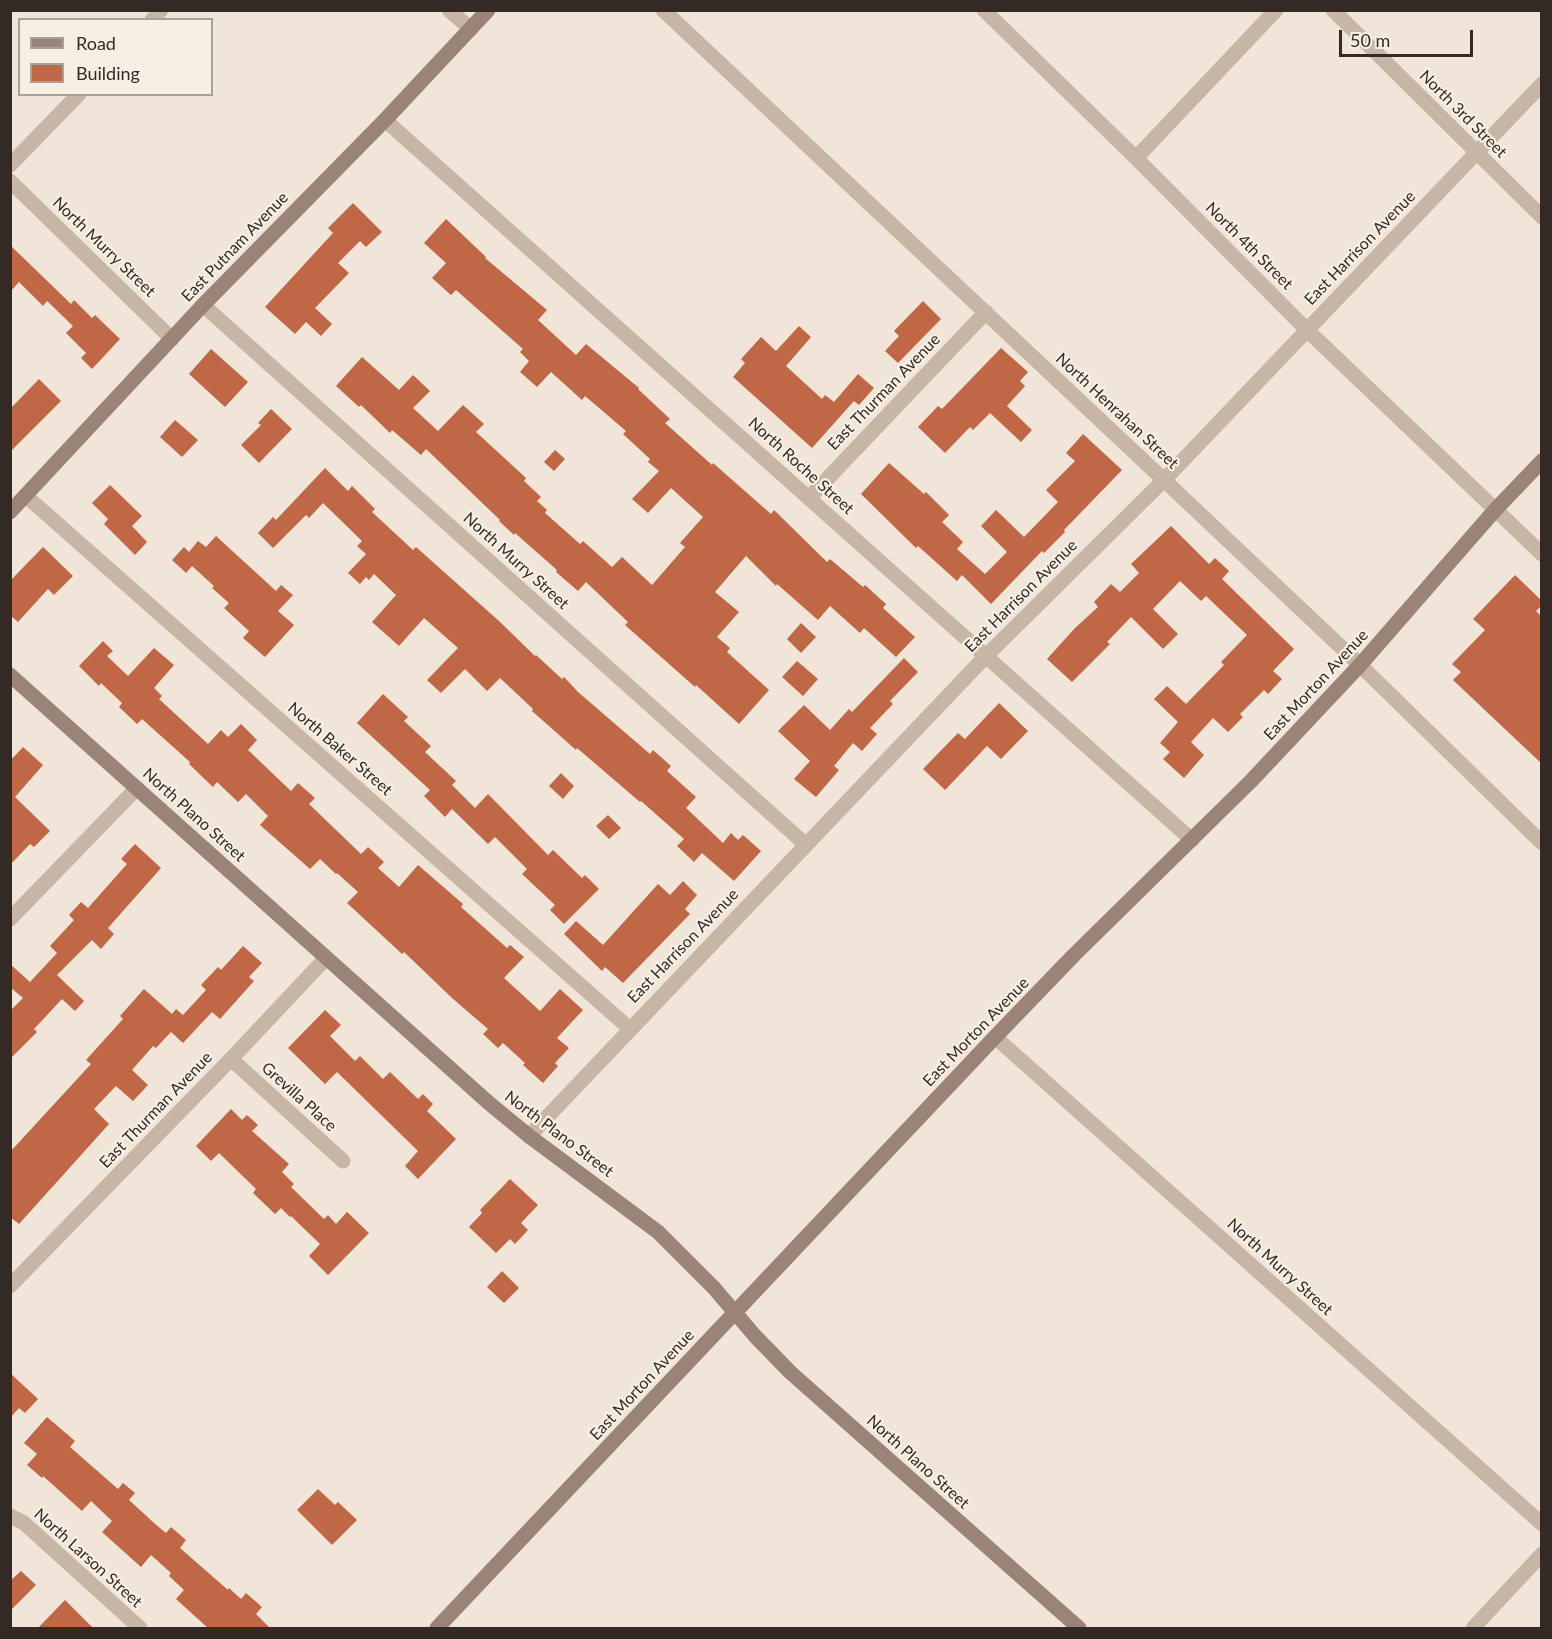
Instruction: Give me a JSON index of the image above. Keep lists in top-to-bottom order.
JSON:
{
  "streets": {
    "main road": ["East Putnam Avenue", "East Morton Avenue", "North Plano Street"],
    "street": [
      "North 3rd Street",
      "North 4th Street",
      "North Murry Street",
      "East Harrison Avenue",
      "East Thurman Avenue",
      "North Henrahan Street",
      "North Roche Street",
      "North Baker Street",
      "Grevilla Place",
      "North Larson Street"
    ]
  },
  "crossings": [
    ["North 3rd Street", "East Harrison Avenue"],
    ["North 4th Street", "East Harrison Avenue"],
    ["North 4th Street", "East Morton Avenue"],
    ["North Murry Street", "East Putnam Avenue"],
    ["North Murry Street", "East Harrison Avenue"],
    ["North Murry Street", "East Morton Avenue"],
    ["East Putnam Avenue", "North Roche Street"],
    ["East Putnam Avenue", "North Baker Street"],
    ["East Harrison Avenue", "North Henrahan Street"],
    ["East Harrison Avenue", "North Roche Street"],
    ["East Harrison Avenue", "North Baker Street"],
    ["East Harrison Avenue", "North Plano Street"],
    ["East Thurman Avenue", "North Henrahan Street"],
    ["East Thurman Avenue", "North Roche Street"],
    ["East Thurman Avenue", "North Plano Street"],
    ["East Thurman Avenue", "Grevilla Place"],
    ["North Henrahan Street", "East Morton Avenue"],
    ["North Roche Street", "East Morton Avenue"],
    ["East Morton Avenue", "North Plano Street"]
  ],
  "legend": ["Road", "Building"],
  "scale_bar": "50 m"
}
